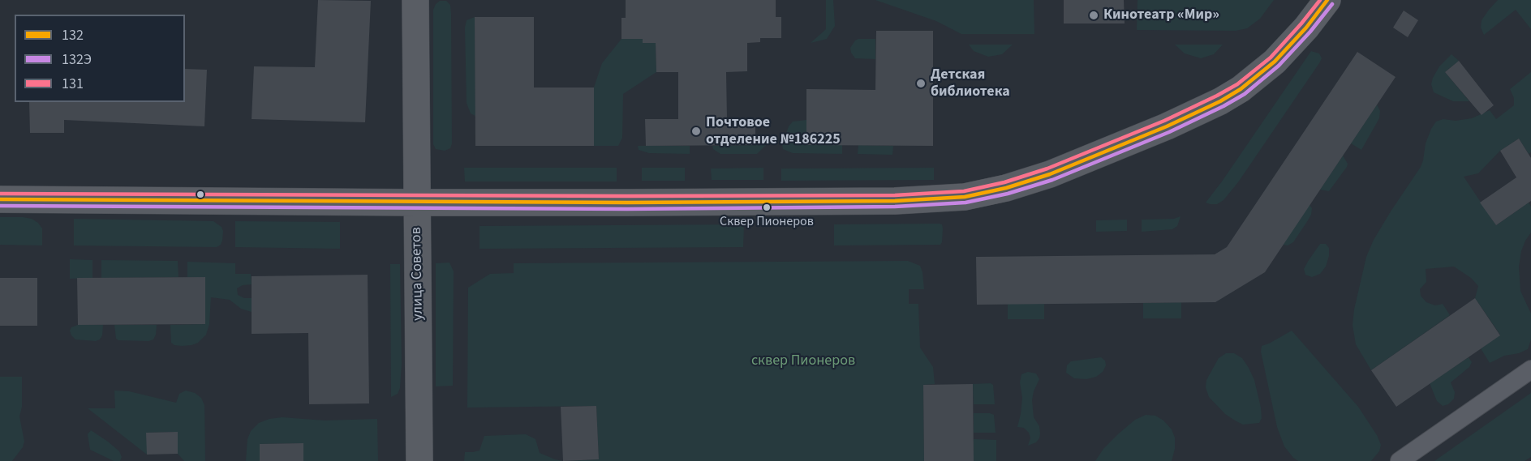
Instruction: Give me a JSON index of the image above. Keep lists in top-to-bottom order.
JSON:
{
  "streets": {
    "street": ["улица Советов"]
  },
  "parks": ["сквер Пионеров"],
  "places": [
    "Кинотеатр «Мир»",
    "Детская библиотека",
    "Почтовое отделение №186225",
    "Сквер Пионеров"
  ],
  "lines": ["transit line 132", "transit line 131", "transit line 132Э"],
  "legend": ["132", "132Э", "131"]
}
